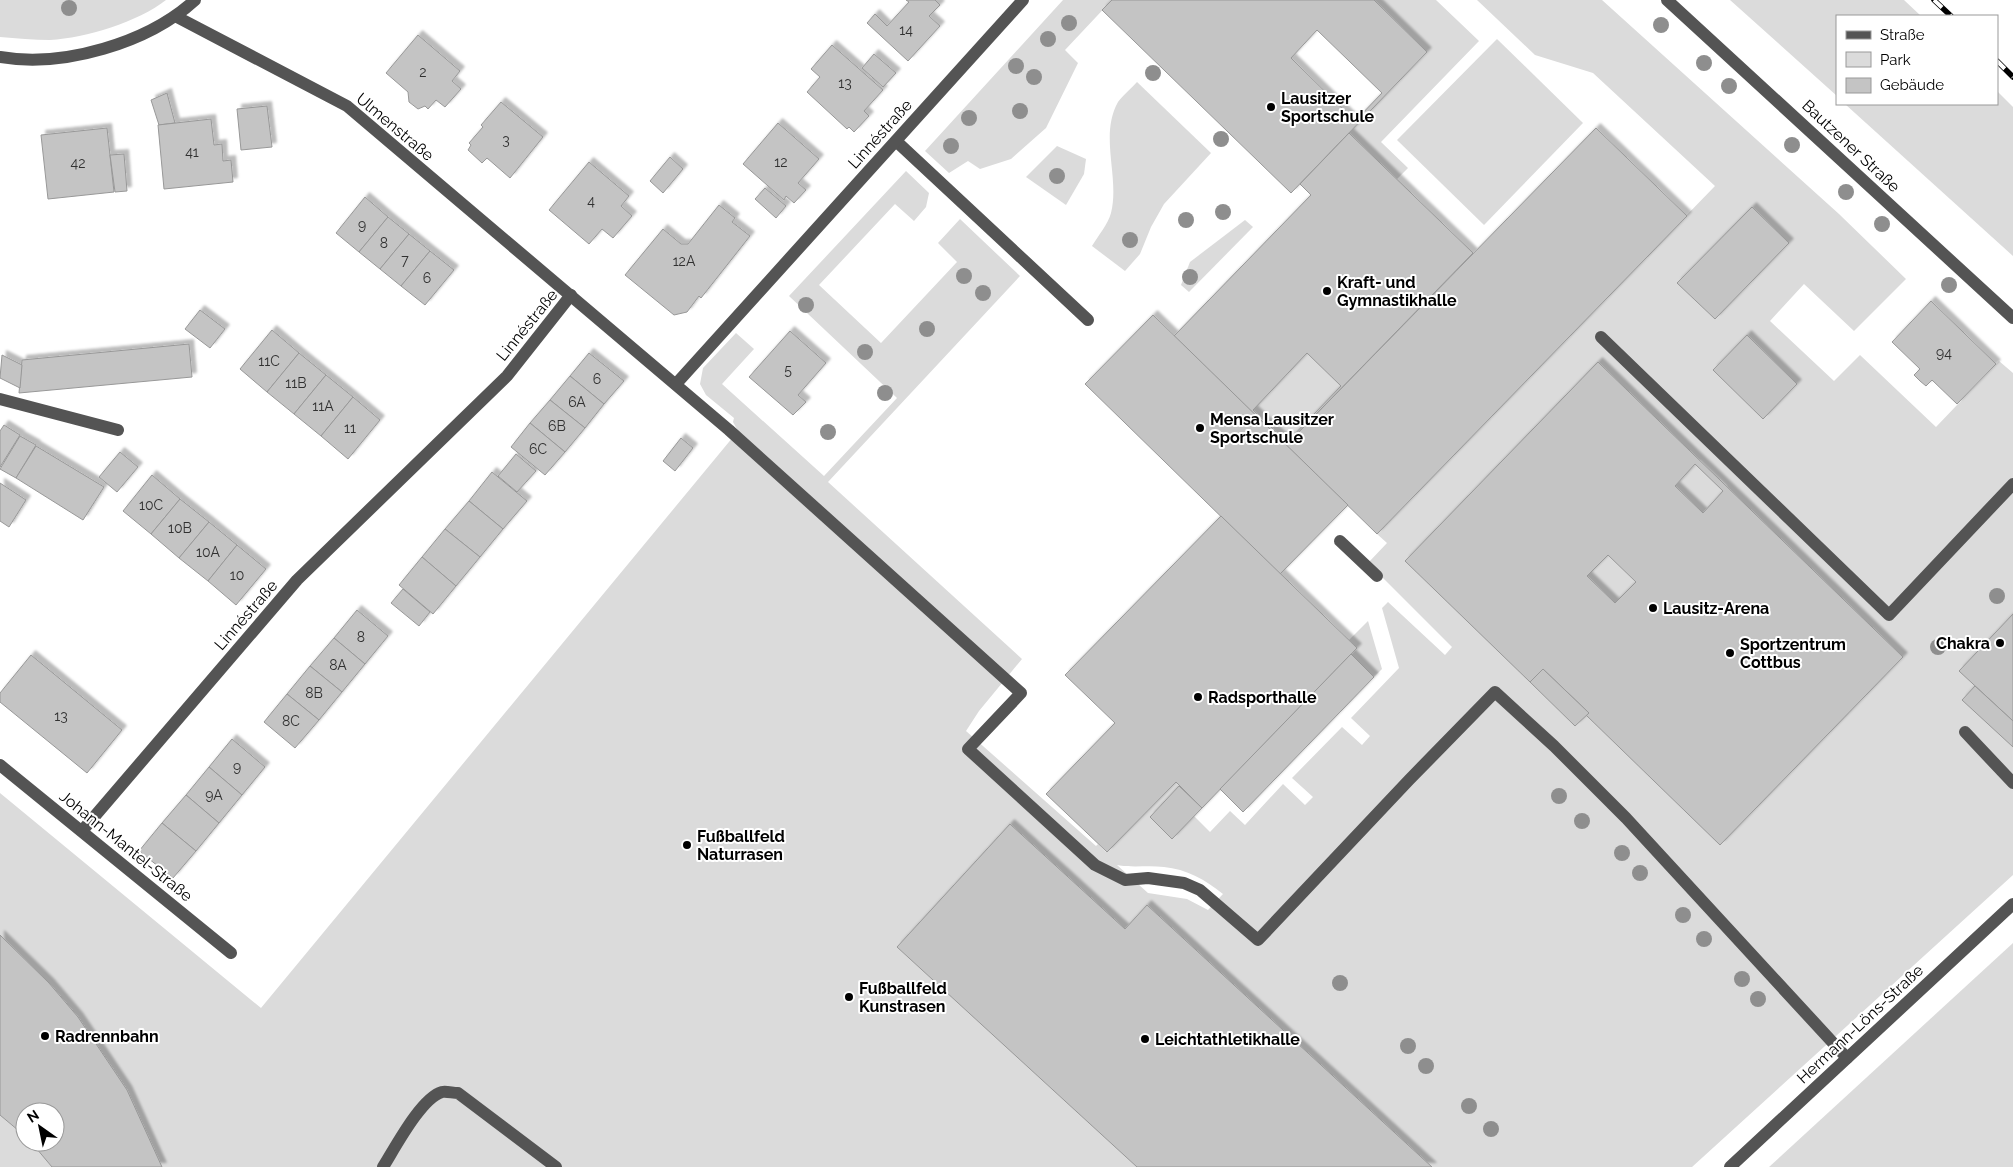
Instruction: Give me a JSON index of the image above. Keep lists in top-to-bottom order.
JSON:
{
  "streets": {
    "street": [
      "Ulmenstraße",
      "Linnéstraße",
      "Bautzener Straße",
      "Johann-Mantel-Straße",
      "Hermann-Löns-Straße"
    ]
  },
  "crossings": [
    ["Ulmenstraße", "Linnéstraße"],
    ["Linnéstraße", "Johann-Mantel-Straße"]
  ],
  "places": [
    "Lausitzer Sportschule",
    "Kraft- und Gymnastikhalle",
    "Mensa Lausitzer Sportschule",
    "Lausitz-Arena",
    "Chakra",
    "Sportzentrum Cottbus",
    "Radsporthalle",
    "Fußballfeld Naturrasen",
    "Fußballfeld Kunstrasen",
    "Radrennbahn",
    "Leichtathletikhalle"
  ],
  "house_numbers": [
    "14",
    "2",
    "13",
    "3",
    "41",
    "12",
    "42",
    "4",
    "9",
    "8",
    "7",
    "12A",
    "6",
    "94",
    "11C",
    "5",
    "6",
    "11B",
    "6A",
    "11A",
    "6B",
    "11",
    "6C",
    "10C",
    "10B",
    "10A",
    "10",
    "8",
    "8A",
    "8B",
    "13",
    "8C",
    "9",
    "9A"
  ],
  "legend": ["Straße", "Park", "Gebäude"],
  "north": "top left"
}
